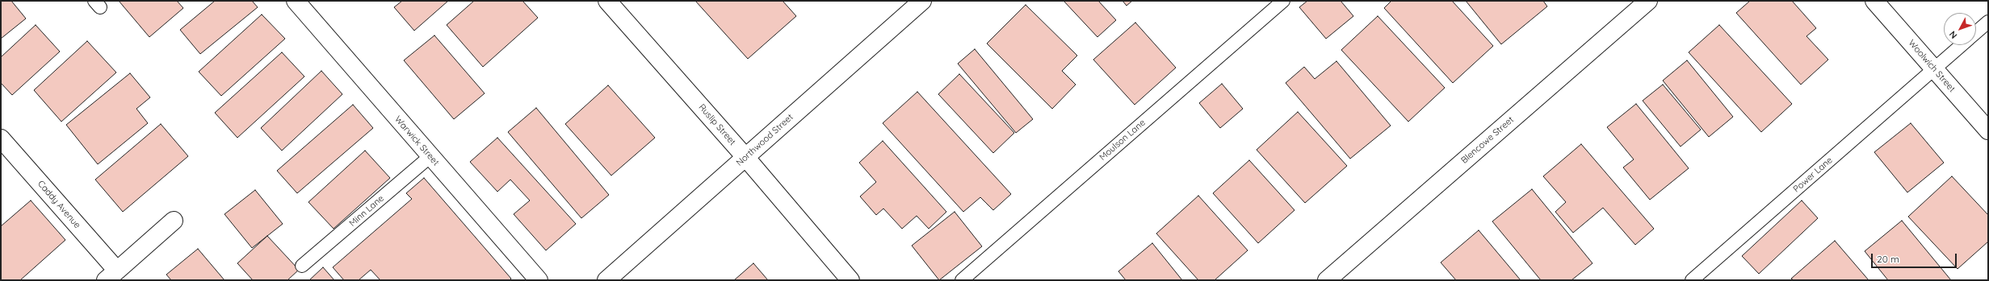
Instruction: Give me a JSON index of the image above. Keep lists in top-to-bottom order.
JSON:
{
  "streets": {
    "street": [
      "Woolwich Street",
      "Ruslip Street",
      "Northwood Street",
      "Blencowe Street",
      "Warwick Street",
      "Caddy Avenue"
    ],
    "lane": ["Moulson Lane", "Power Lane", "Minn Lane"]
  },
  "crossings": [
    ["Woolwich Street", "Power Lane"],
    ["Ruslip Street", "Northwood Street"],
    ["Warwick Street", "Minn Lane"]
  ],
  "scale_bar": "20 m",
  "north": "bottom left"
}
